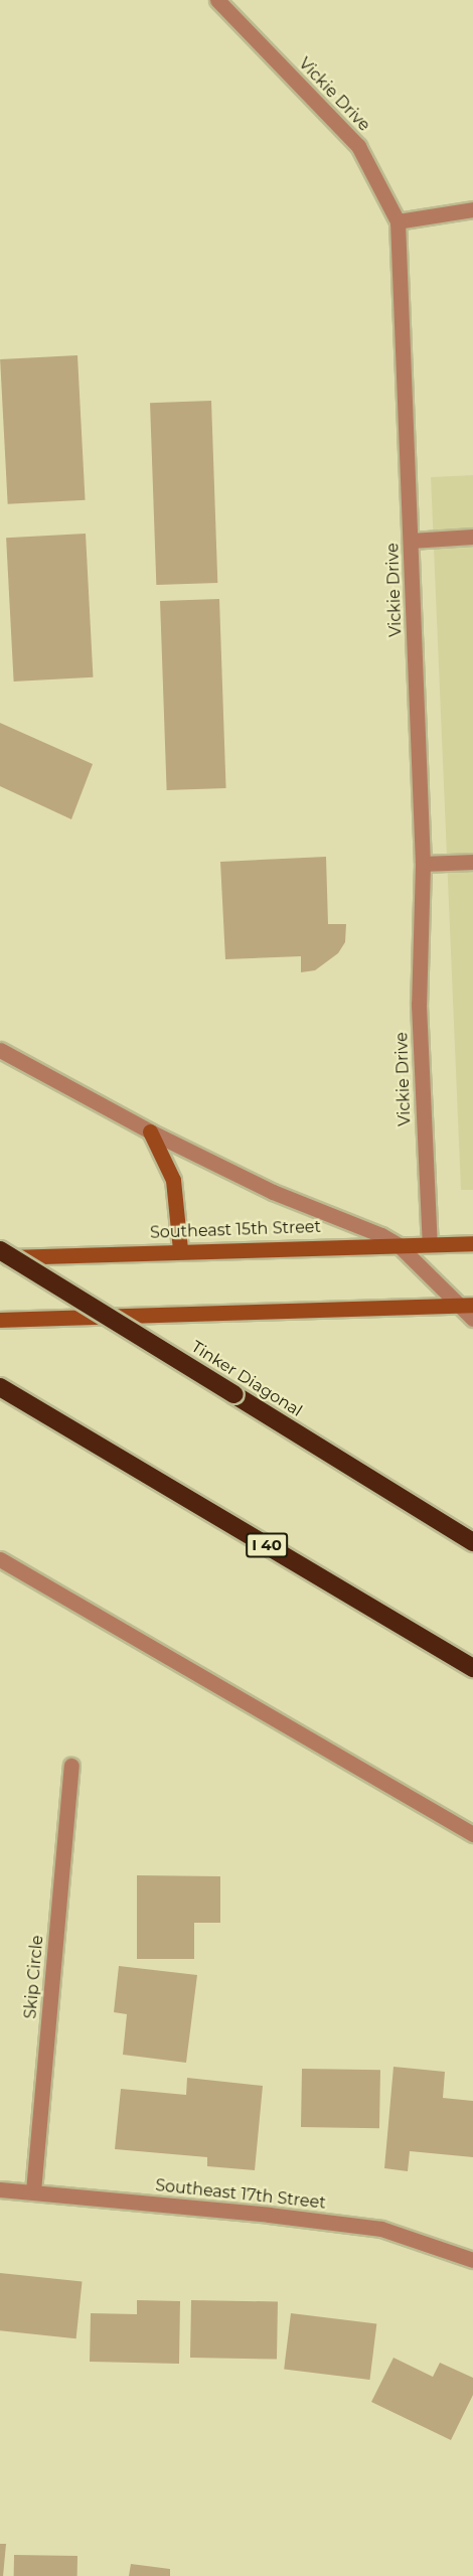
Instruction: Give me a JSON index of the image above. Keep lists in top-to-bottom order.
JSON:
{
  "streets": {
    "highway": ["Tinker Diagonal", "I 40"],
    "main road": ["Southeast 15th Street"],
    "street": ["Vickie Drive", "Skip Circle", "Southeast 17th Street"]
  },
  "crossings": [
    ["Vickie Drive", "Southeast 15th Street"],
    ["Skip Circle", "Southeast 17th Street"]
  ]
}
